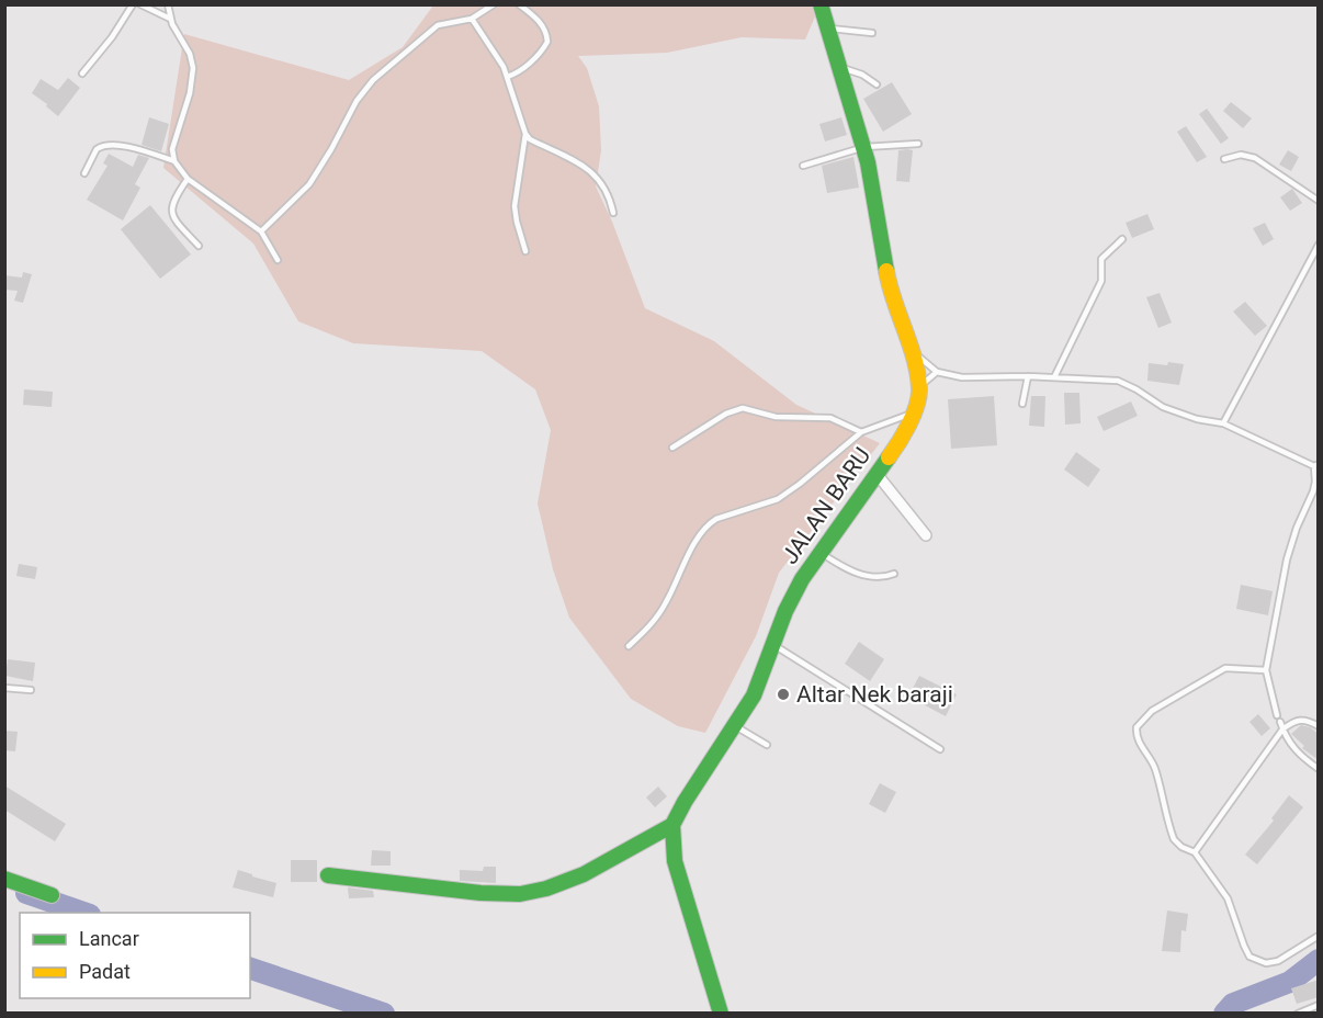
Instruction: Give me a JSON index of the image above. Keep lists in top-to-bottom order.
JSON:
{
  "streets": {
    "street": ["JALAN BARU"]
  },
  "places": ["Altar Nek baraji"],
  "legend": ["Lancar", "Padat"]
}
